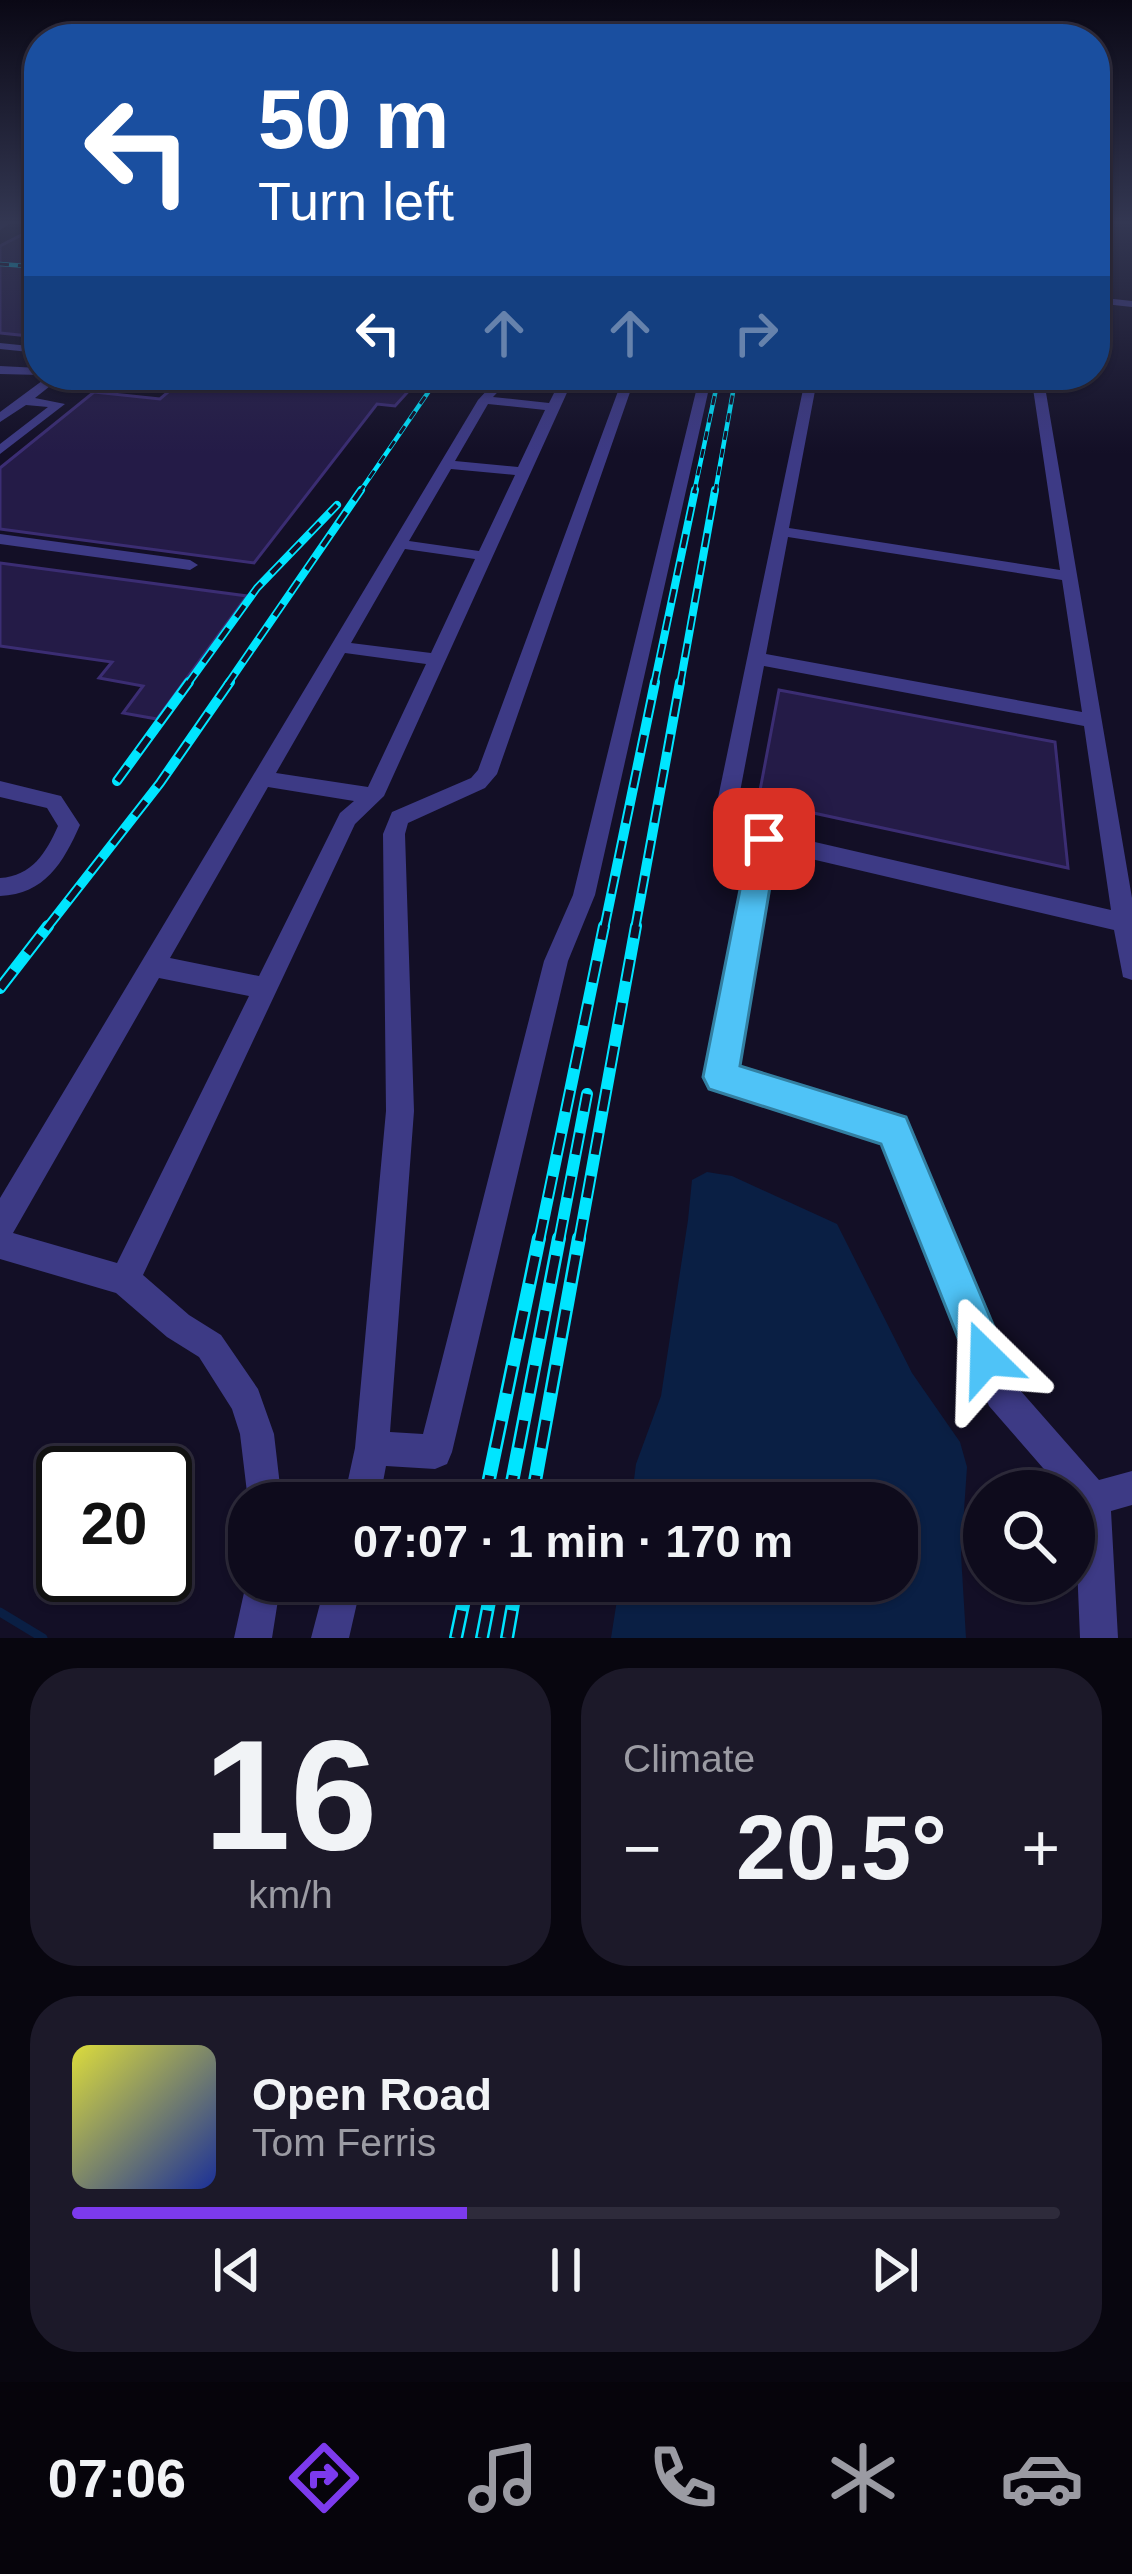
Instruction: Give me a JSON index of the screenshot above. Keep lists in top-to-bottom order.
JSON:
{
  "page": {
    "turn": ["50 m", "Turn left"],
    "limit": "20",
    "trip": "07:07 · 1 min · 170 m",
    "tile": [
      ["16", "km/h"],
      "Climate"
    ],
    "heat": ["−", "20.5°", "+"],
    "song": ["Open Road", "Tom Ferris"],
    "tabs": "07:06"
  }
}
